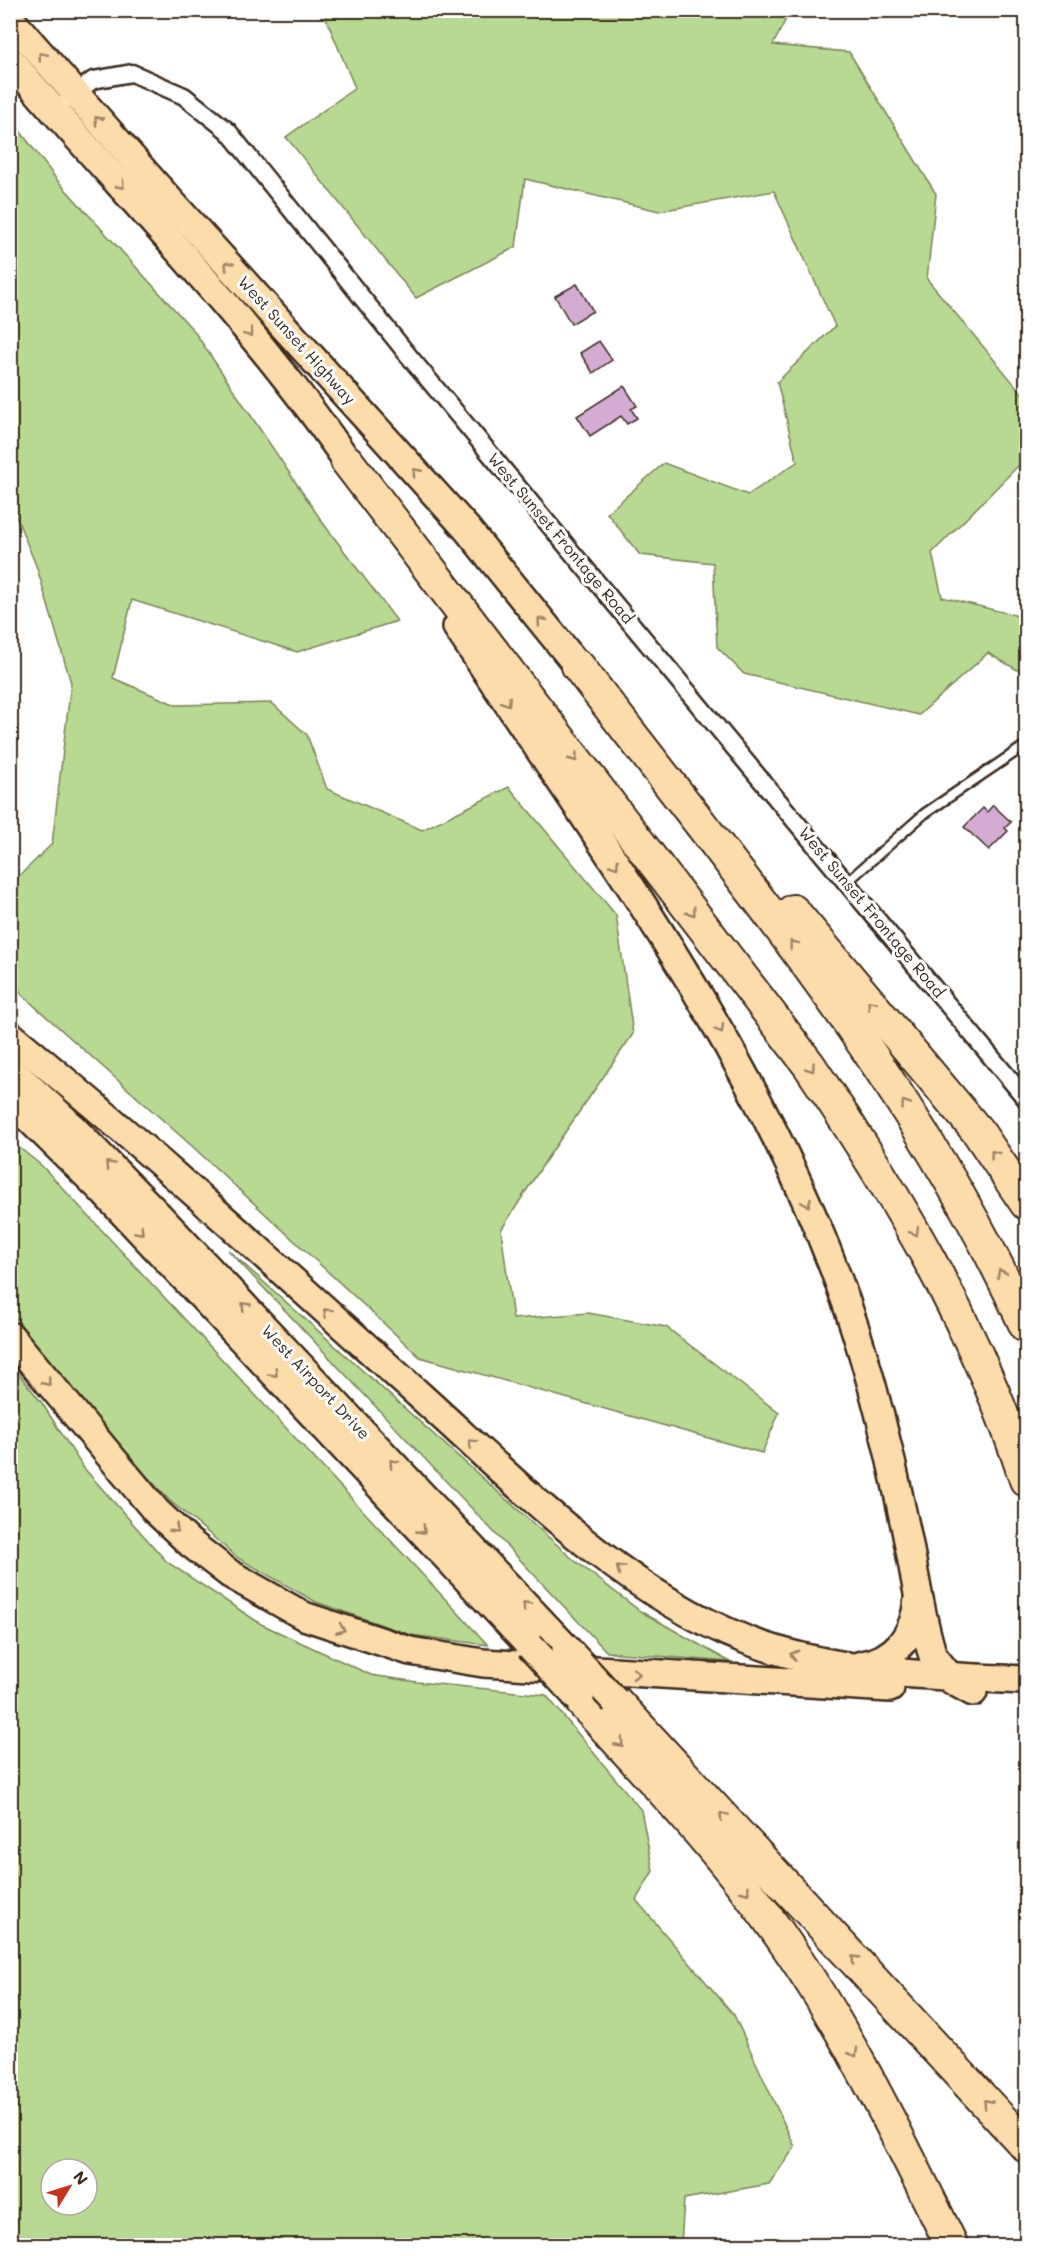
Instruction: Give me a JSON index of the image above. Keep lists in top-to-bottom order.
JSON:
{
  "streets": {
    "main road": ["West Sunset Highway", "West Airport Drive"],
    "street": ["West Sunset Frontage Road"]
  },
  "crossings": [
    ["West Sunset Highway", "West Sunset Frontage Road"]
  ],
  "north": "top right"
}
